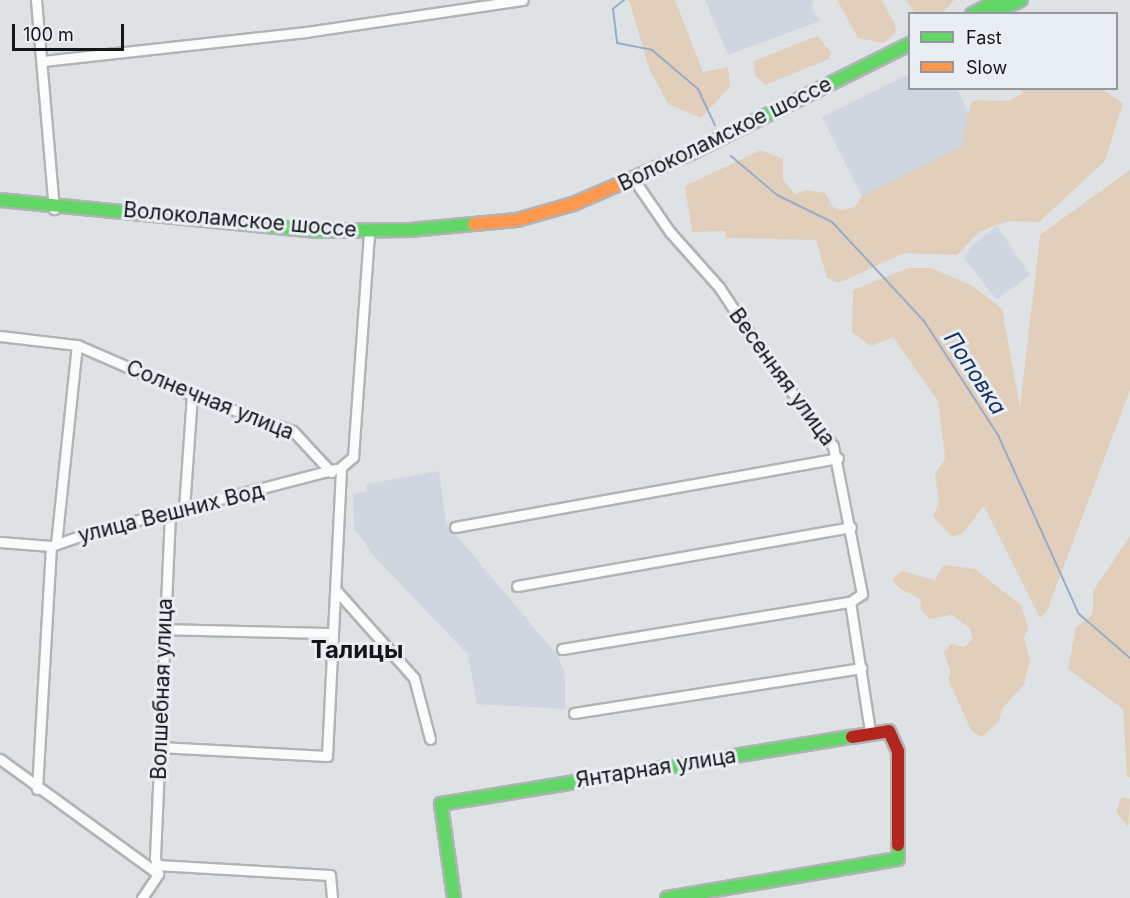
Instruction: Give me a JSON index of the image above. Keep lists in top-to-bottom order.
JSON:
{
  "streets": {
    "main road": ["Волоколамское шоссе", "Янтарная улица"],
    "street": [
      "Весенняя улица",
      "Солнечная улица",
      "улица Вешних Вод",
      "Волшебная улица"
    ]
  },
  "crossings": [
    ["Волоколамское шоссе", "Весенняя улица"],
    ["Волоколамское шоссе", "улица Вешних Вод"],
    ["Солнечная улица", "улица Вешних Вод"],
    ["улица Вешних Вод", "Волшебная улица"]
  ],
  "districts": ["Талицы"],
  "water": ["Поповка"],
  "legend": ["Fast", "Slow"],
  "scale_bar": "100 m"
}
